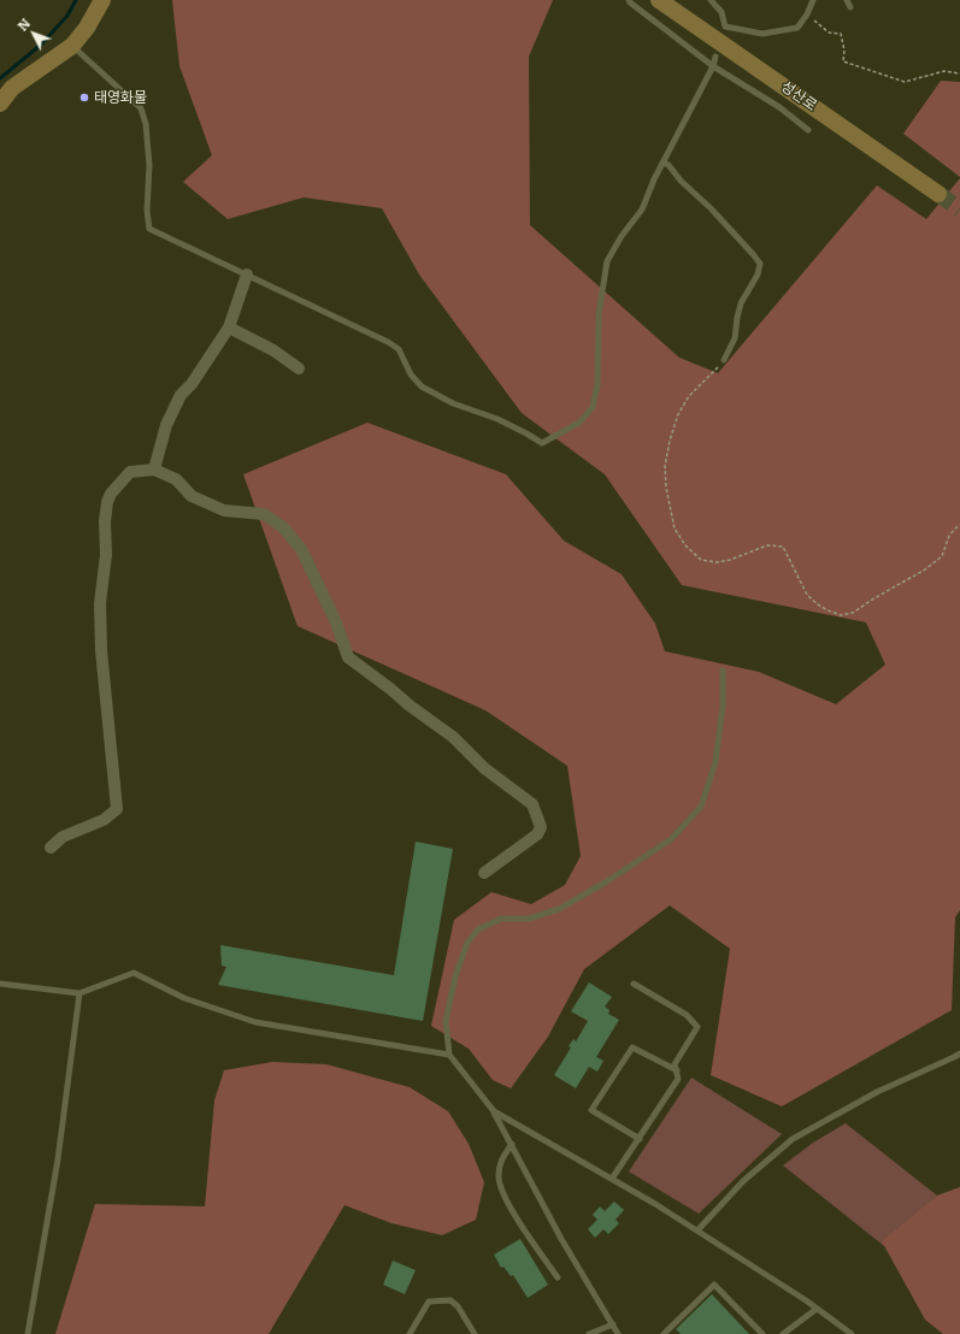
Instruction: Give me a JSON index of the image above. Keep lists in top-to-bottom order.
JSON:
{
  "streets": {
    "main road": ["성산로"]
  },
  "places": ["태영화물"],
  "north": "top left"
}
